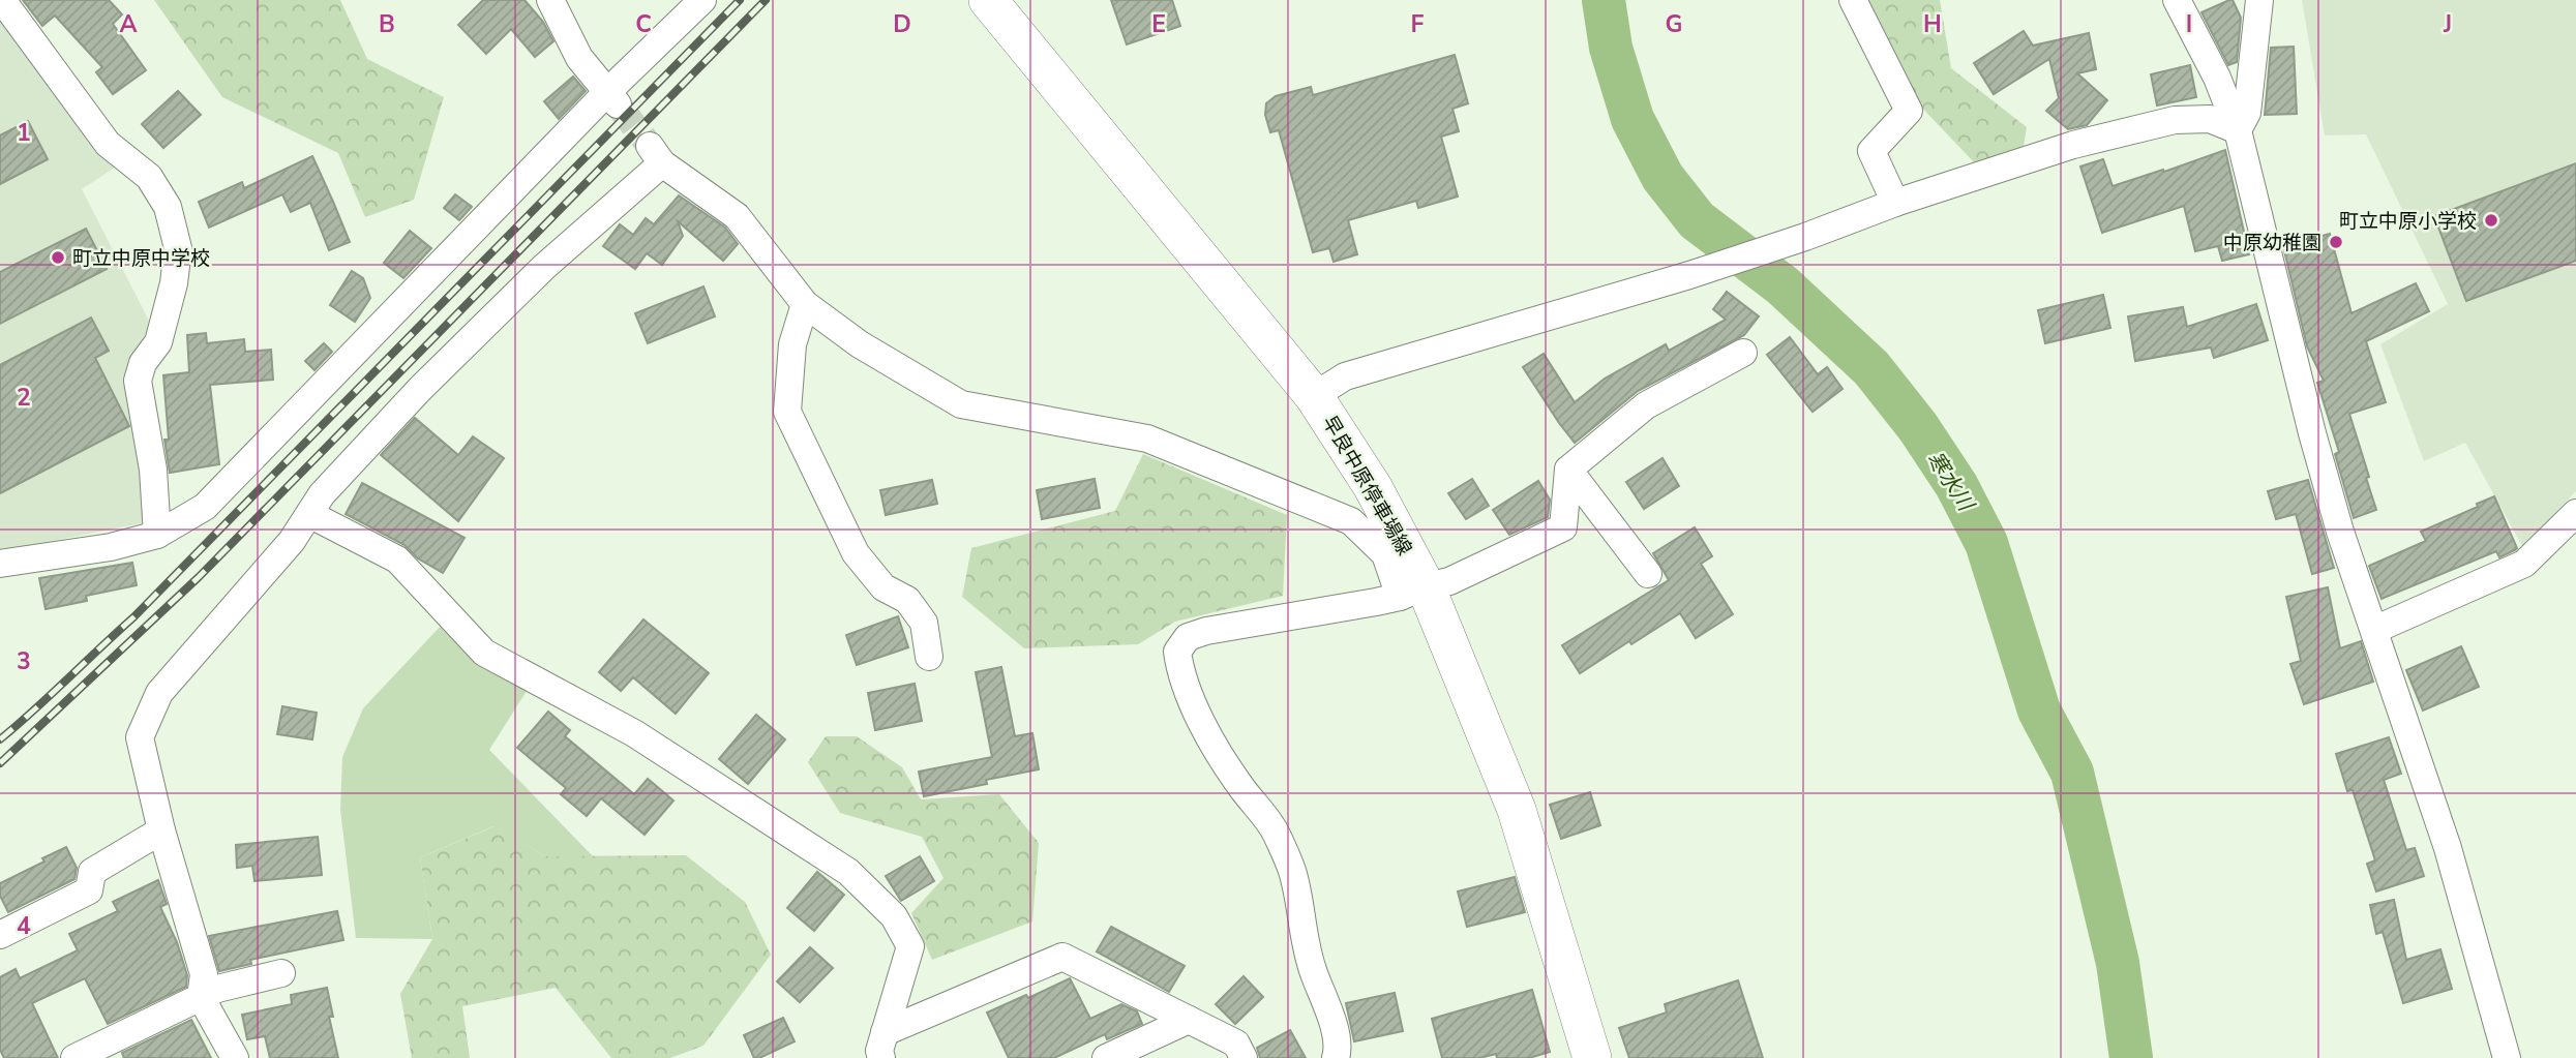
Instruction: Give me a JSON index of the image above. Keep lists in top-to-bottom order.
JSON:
{
  "streets": {
    "main road": ["早良中原停車場線"]
  },
  "water": ["寒水川"],
  "places": ["町立中原小学校", "中原幼稚園", "町立中原中学校"],
  "grid": {
    "columns": [
      "A",
      "B",
      "C",
      "D",
      "E",
      "F",
      "G",
      "H",
      "I",
      "J"
    ],
    "rows": [
      "1",
      "2",
      "3",
      "4"
    ]
  }
}
